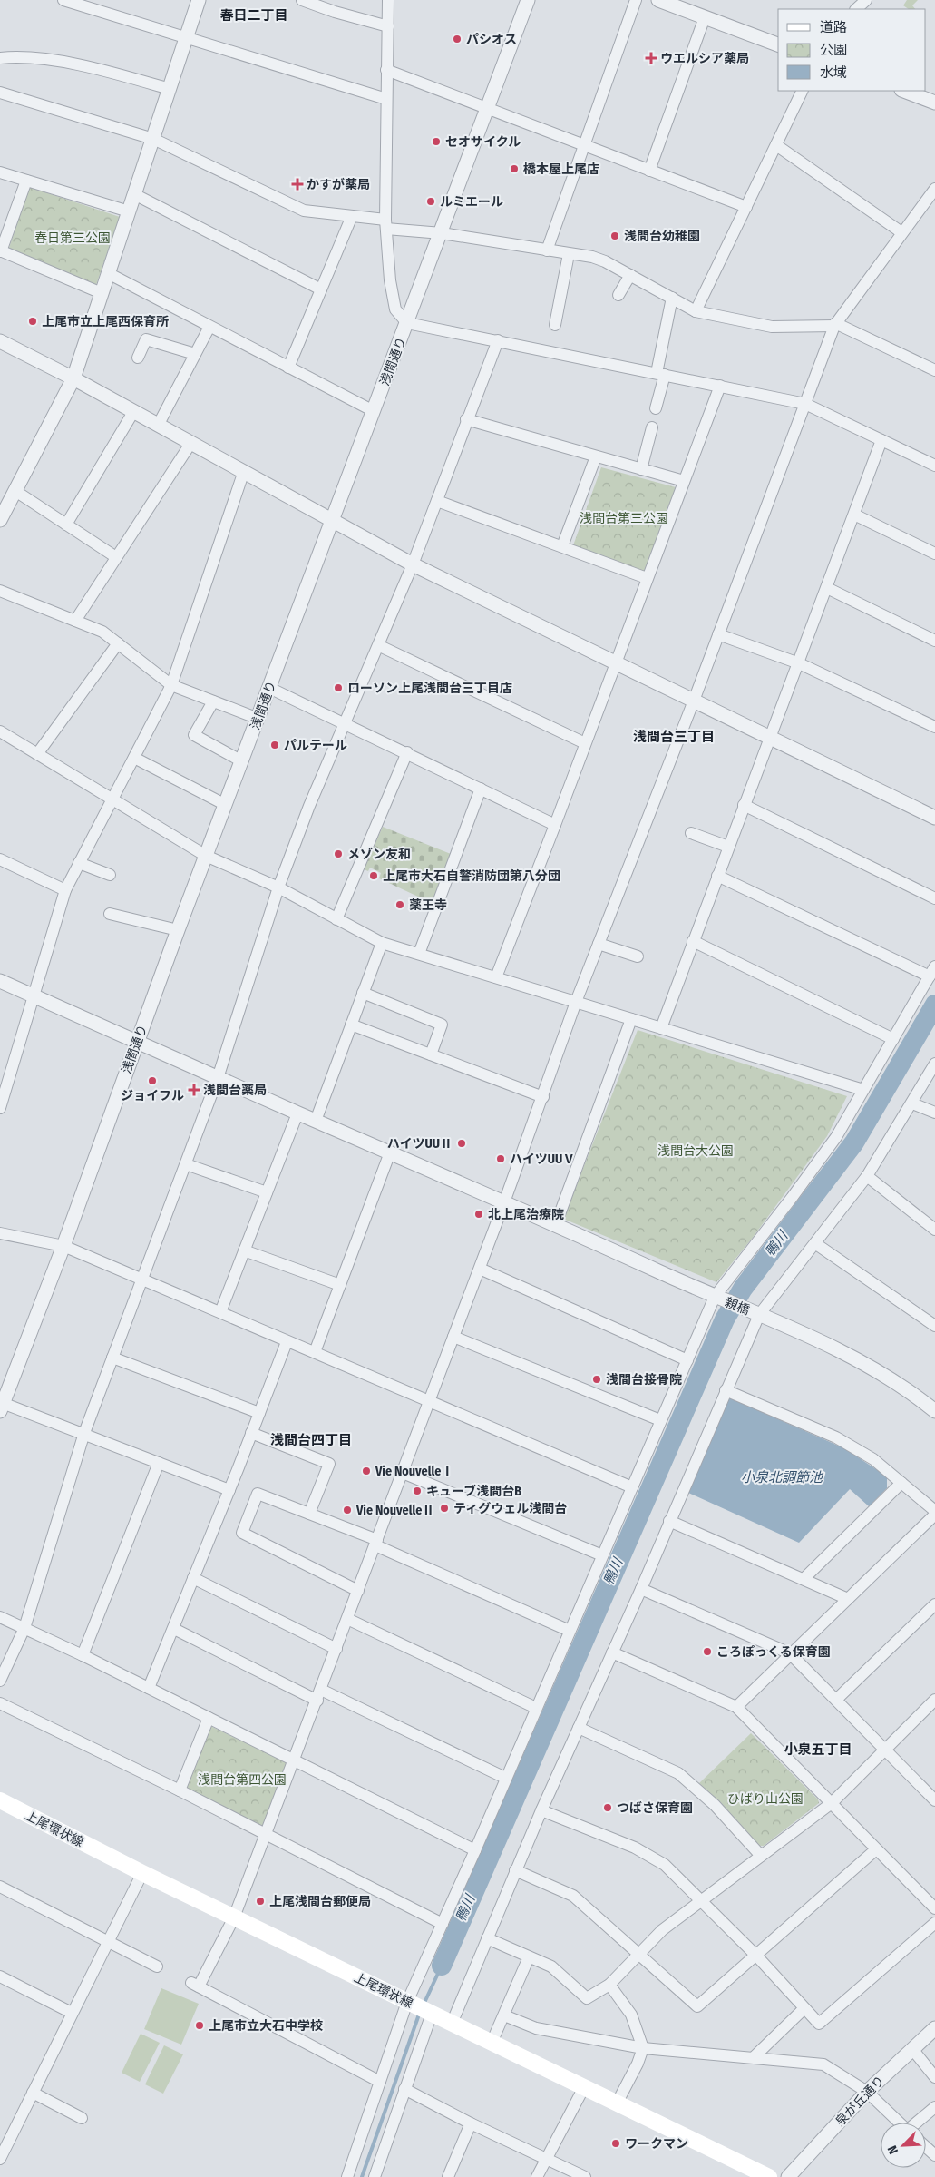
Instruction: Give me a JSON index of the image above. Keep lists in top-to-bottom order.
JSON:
{
  "streets": {
    "main road": ["上尾環状線"],
    "street": ["浅間通り", "親橋", "泉が丘通り"]
  },
  "crossings": [
    ["浅間通り", "親橋"]
  ],
  "districts": [
    "春日二丁目",
    "浅間台三丁目",
    "浅間台四丁目",
    "小泉五丁目"
  ],
  "water": ["鴨川", "小泉北調節池"],
  "parks": [
    "春日第三公園",
    "浅間台第三公園",
    "浅間台大公園",
    "浅間台第四公園",
    "ひばり山公園"
  ],
  "places": {
    "other": [
      "パシオス",
      "セオサイクル",
      "橋本屋上尾店",
      "ルミエール",
      "浅間台幼稚園",
      "上尾市立上尾西保育所",
      "ローソン上尾浅間台三丁目店",
      "パルテール",
      "メゾン友和",
      "上尾市大石自警消防団第八分団",
      "薬王寺",
      "ジョイフル",
      "ハイツUUⅡ",
      "ハイツUUⅤ",
      "北上尾治療院",
      "浅間台接骨院",
      "Vie NouvelleⅠ",
      "キューブ浅間台B",
      "ティグウェル浅間台",
      "Vie NouvelleⅡ",
      "ころぽっくる保育園",
      "つばさ保育園",
      "上尾浅間台郵便局",
      "上尾市立大石中学校",
      "ワークマン"
    ],
    "health": ["ウエルシア薬局", "かすが薬局", "浅間台薬局"]
  },
  "legend": ["道路", "公園", "水域"],
  "north": "bottom left"
}
